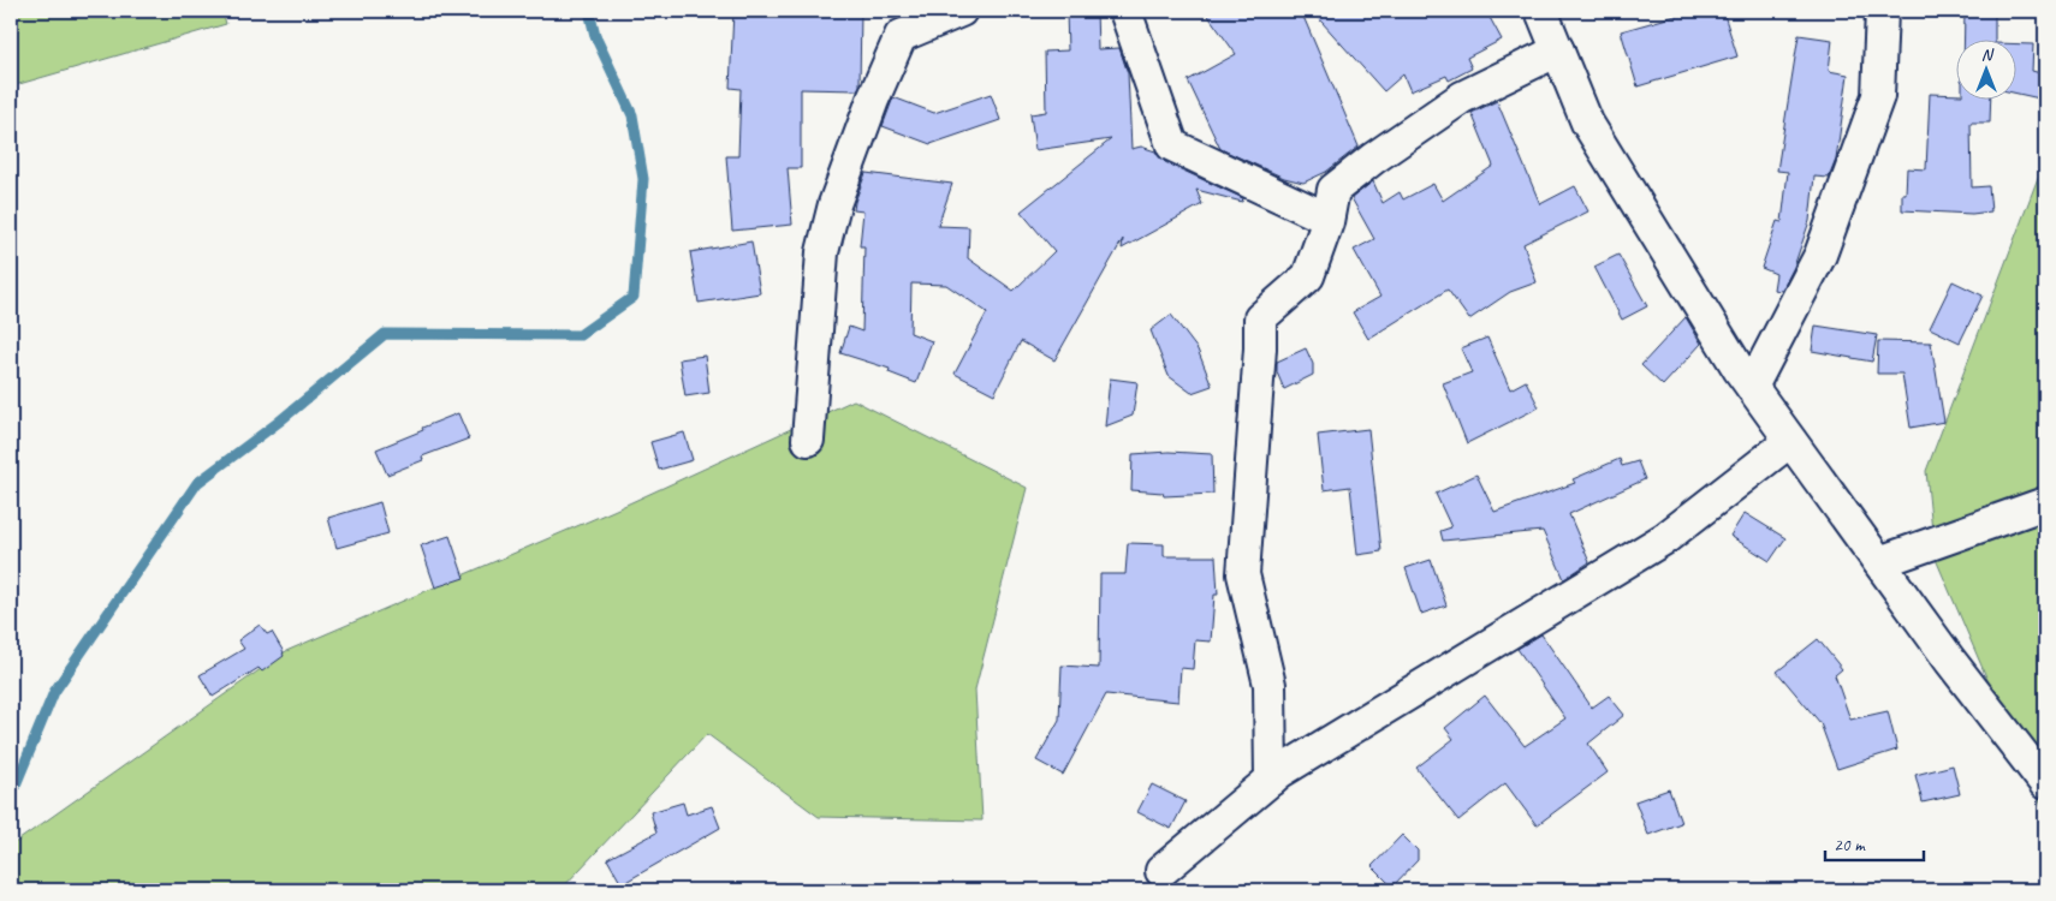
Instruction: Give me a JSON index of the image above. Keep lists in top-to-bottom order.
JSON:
{
  "scale_bar": "20 m",
  "north": "top"
}
